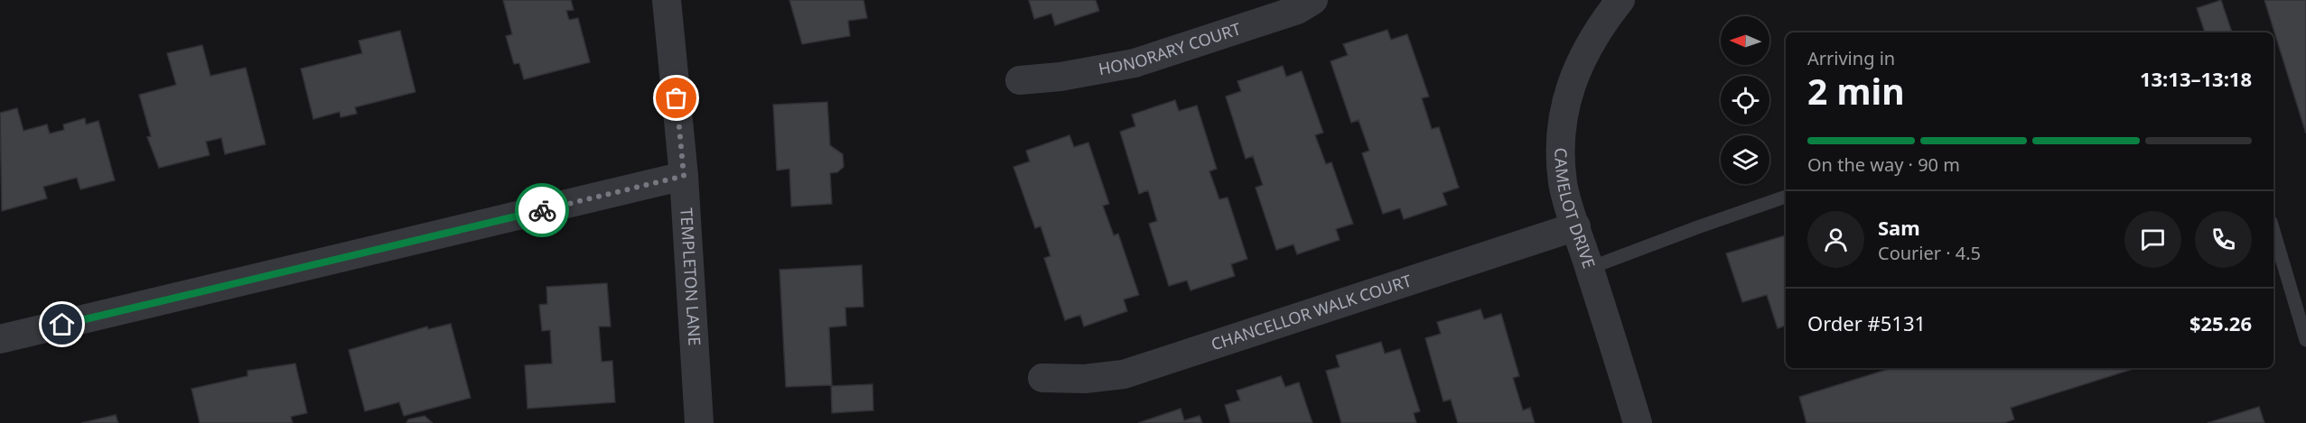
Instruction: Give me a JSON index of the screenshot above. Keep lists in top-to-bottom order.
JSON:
{
  "streets": {
    "street": [
      "HONORARY COURT",
      "CAMELOT DRIVE",
      "TEMPLETON LANE",
      "CHANCELLOR WALK COURT"
    ]
  },
  "crossings": [
    ["CAMELOT DRIVE", "CHANCELLOR WALK COURT"]
  ],
  "north": "left",
  "page": {
    "heading": ["2 min", "Arriving in", "13:13–13:18"],
    "panel": [
      "Sam",
      "Courier · 4.5",
      "Order #5131",
      "$25.26"
    ],
    "bar": "On the way · 90 m"
  }
}
